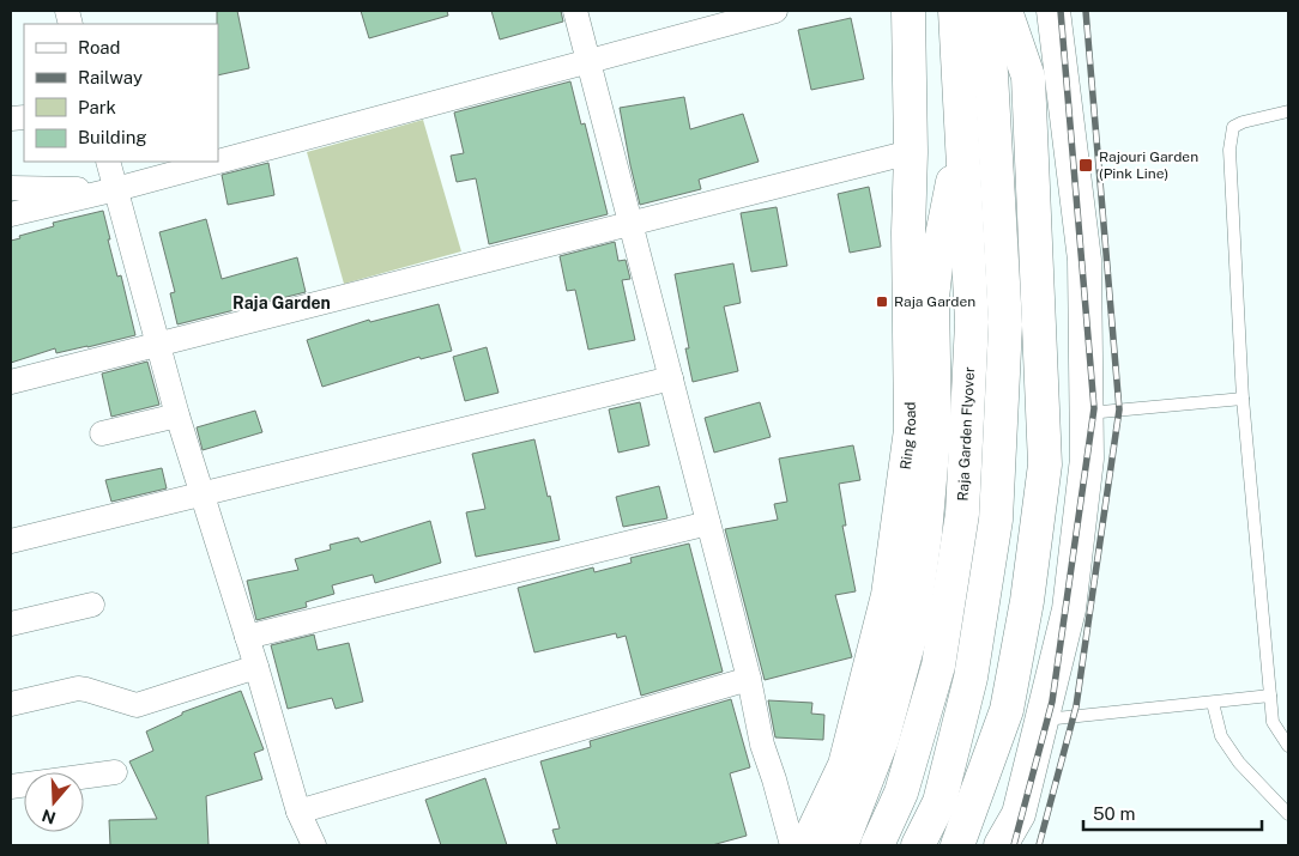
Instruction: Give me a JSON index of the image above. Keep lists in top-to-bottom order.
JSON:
{
  "streets": {
    "main road": ["Raja Garden Flyover", "Ring Road"]
  },
  "districts": ["Raja Garden"],
  "places": {
    "transit": ["Rajouri Garden (Pink Line)", "Raja Garden"]
  },
  "legend": [
    "Road",
    "Railway",
    "Park",
    "Building"
  ],
  "scale_bar": "50 m",
  "north": "bottom"
}
